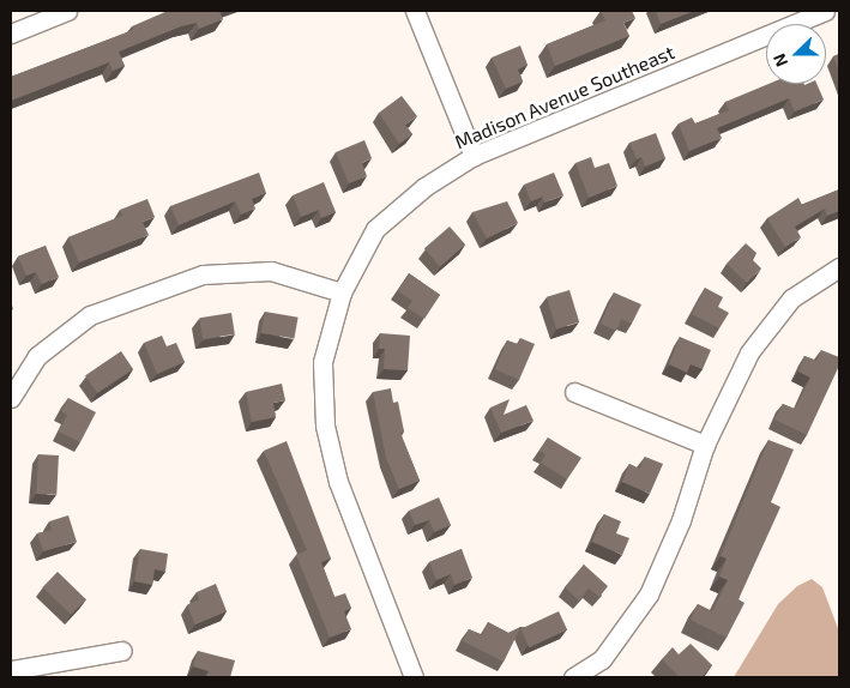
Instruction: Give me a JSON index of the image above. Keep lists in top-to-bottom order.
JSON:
{
  "streets": {
    "street": ["Madison Avenue Southeast"]
  },
  "north": "left"
}
